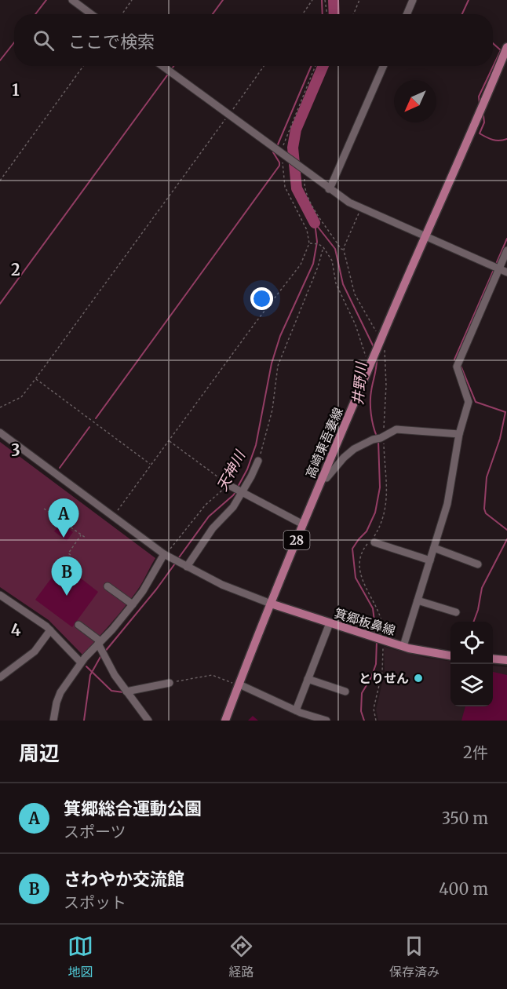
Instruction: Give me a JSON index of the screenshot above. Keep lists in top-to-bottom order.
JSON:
{
  "streets": {
    "main road": ["高崎東吾妻線", "28", "箕郷板鼻線"]
  },
  "crossings": [
    ["高崎東吾妻線", "箕郷板鼻線"]
  ],
  "water": ["井野川", "天神川"],
  "places": ["とりせん"],
  "north": "bottom left",
  "page": {
    "search": "ここで検索",
    "pins": ["A", "B"],
    "heading": ["周辺", "2件"],
    "list": [
      {
        "mark": "A",
        "name": "箕郷総合運動公園",
        "note": "スポーツ",
        "value": "350 m"
      },
      {
        "mark": "B",
        "name": "さわやか交流館",
        "note": "スポット",
        "value": "400 m"
      }
    ],
    "nav": ["地図", "経路", "保存済み"]
  },
  "grid": {
    "rows": [
      "1",
      "2",
      "3",
      "4"
    ]
  }
}
